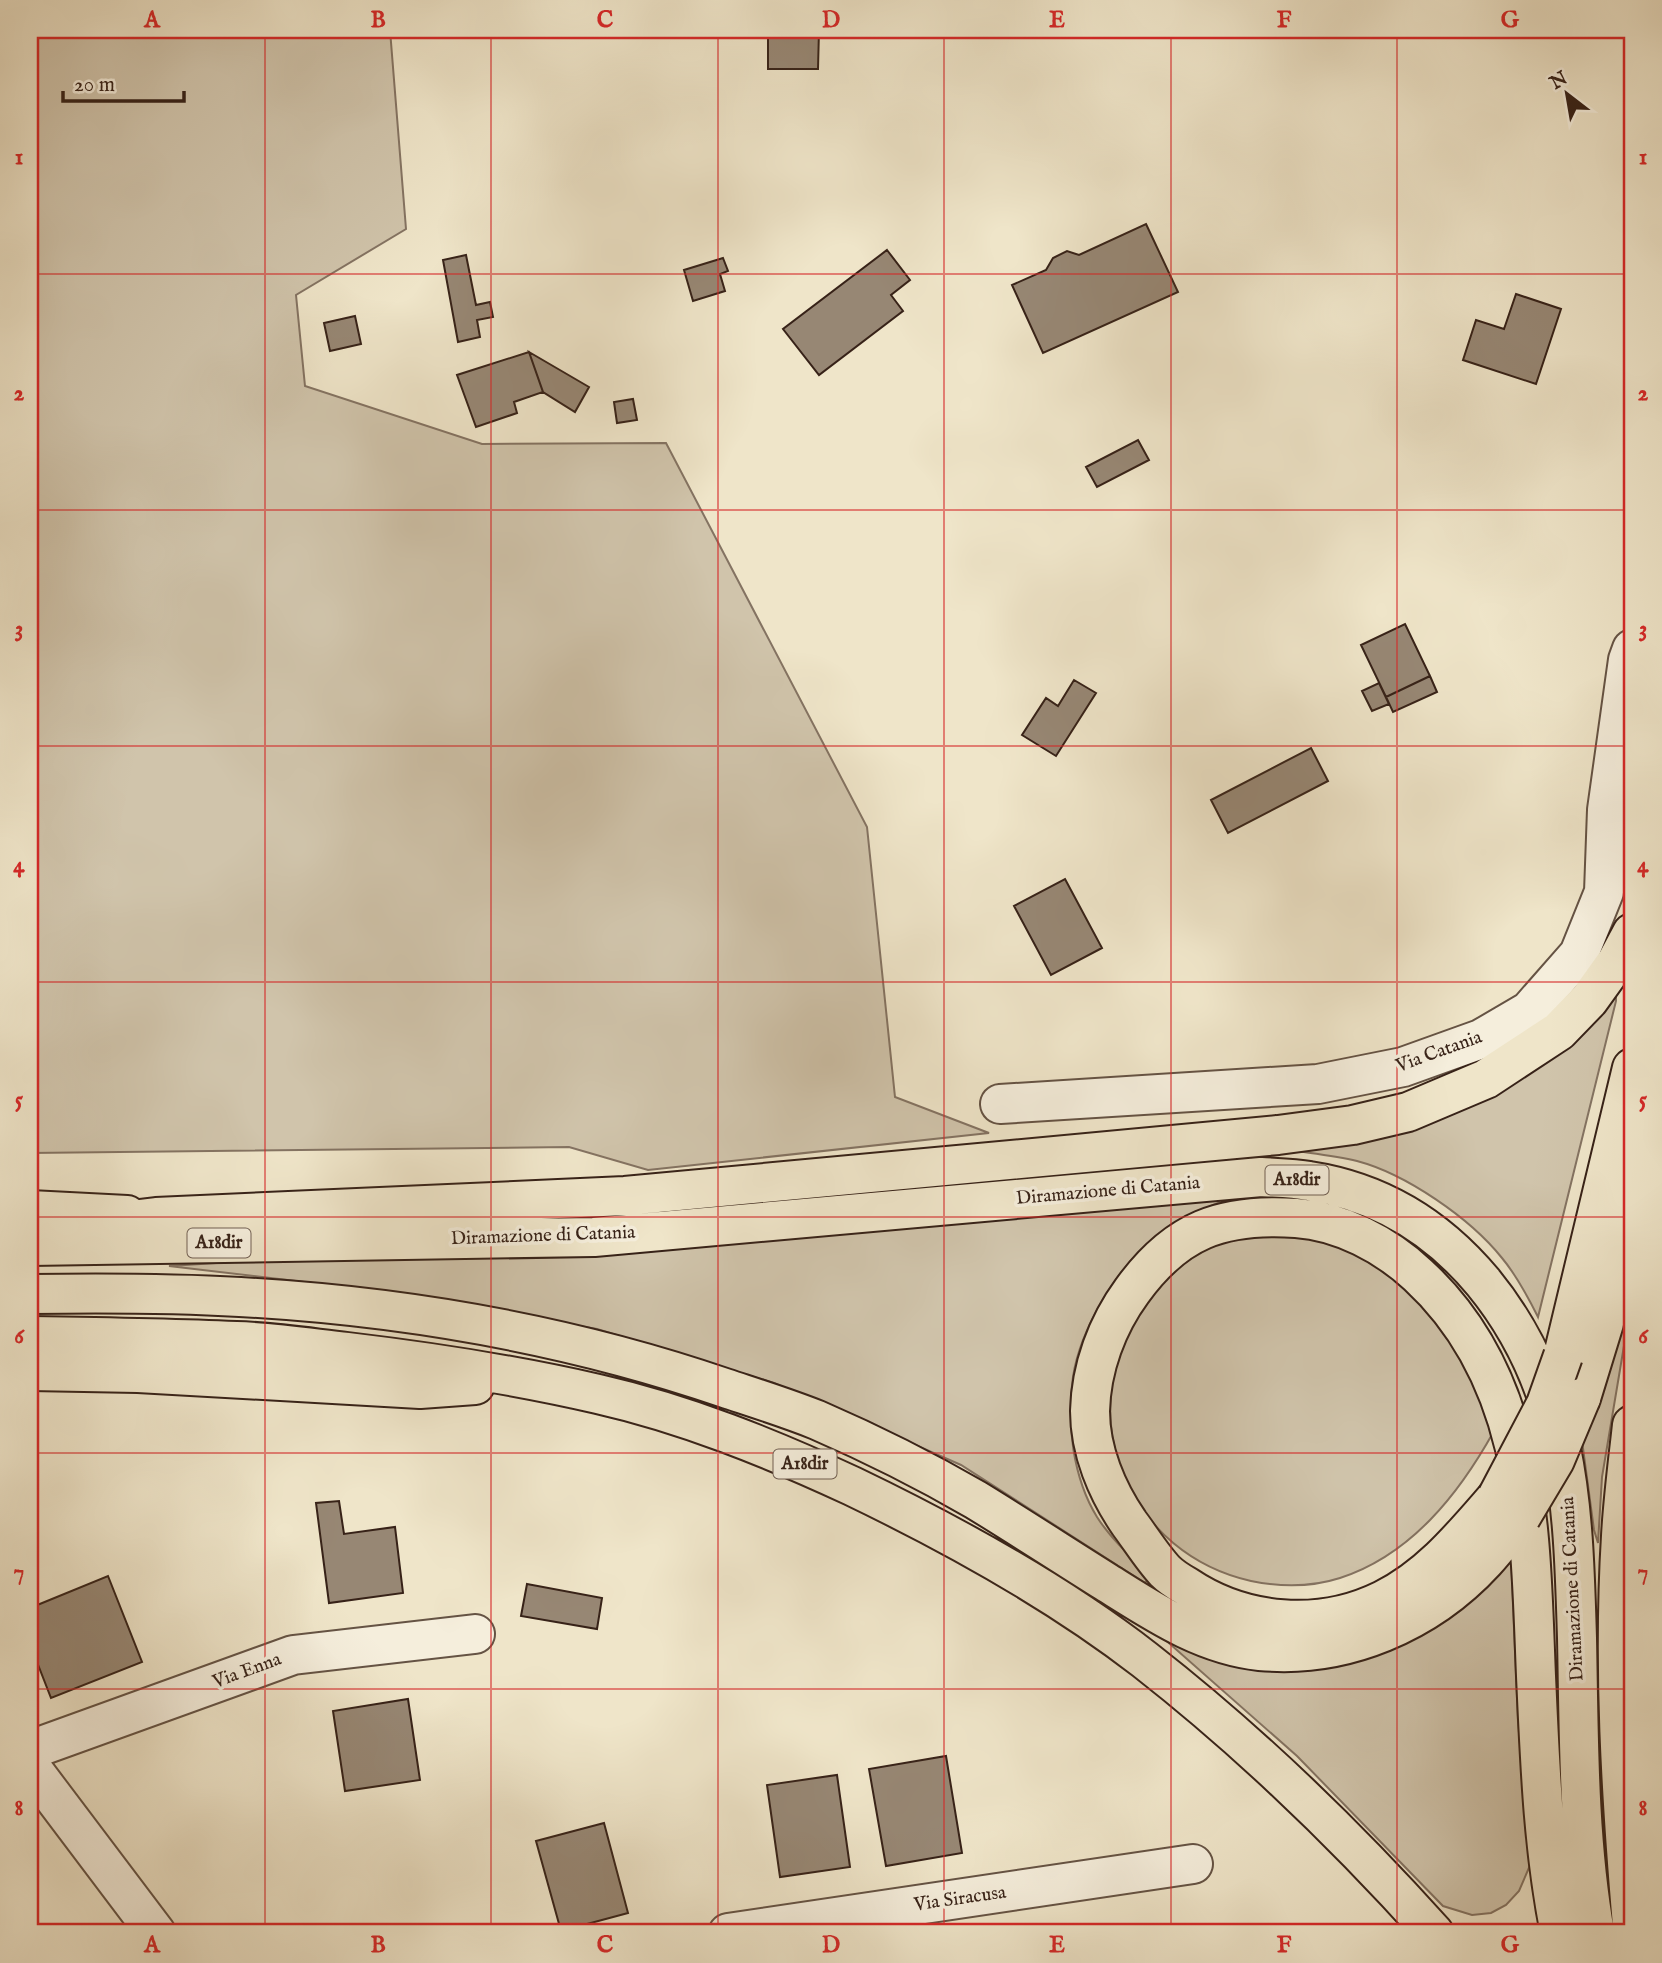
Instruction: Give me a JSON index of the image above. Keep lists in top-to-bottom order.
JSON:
{
  "streets": {
    "highway": ["A18dir", "Diramazione di Catania"],
    "street": ["Via Catania", "Via Enna", "Via Siracusa"]
  },
  "scale_bar": "20 m",
  "north": "top left",
  "grid": {
    "columns": [
      "A",
      "B",
      "C",
      "D",
      "E",
      "F",
      "G"
    ],
    "rows": [
      "1",
      "2",
      "3",
      "4",
      "5",
      "6",
      "7",
      "8"
    ]
  }
}
